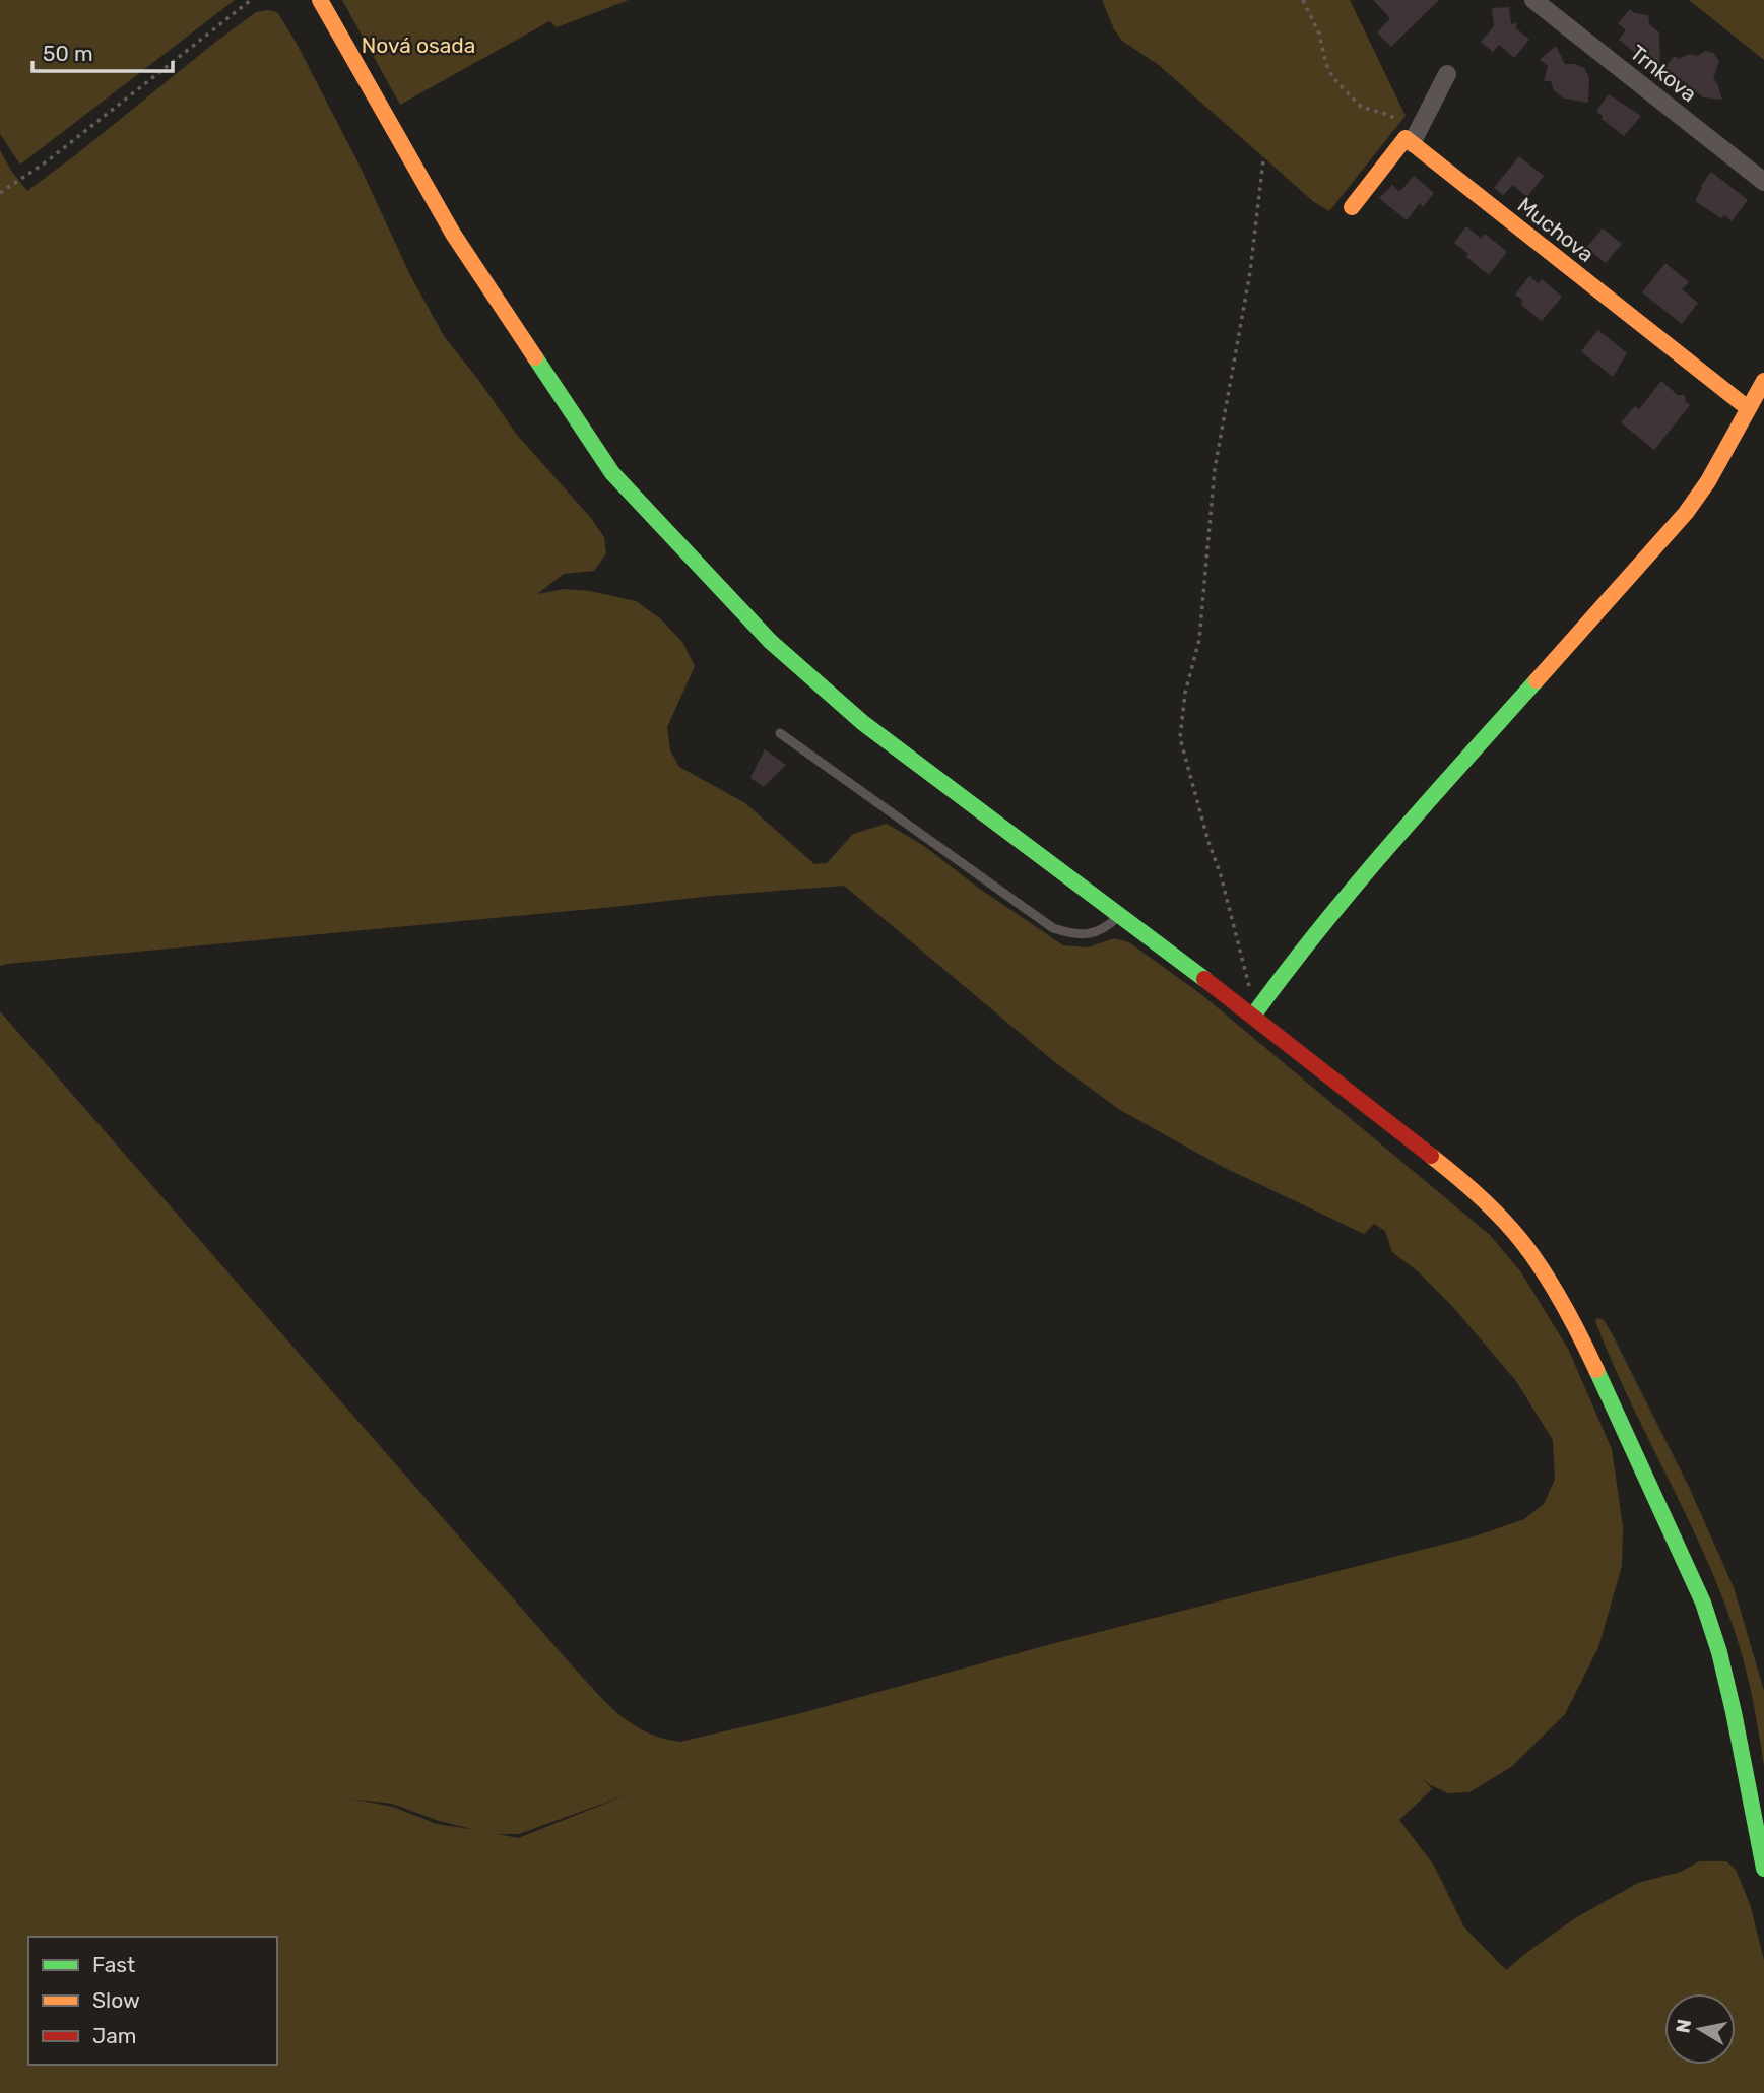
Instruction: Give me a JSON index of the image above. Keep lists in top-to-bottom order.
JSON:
{
  "streets": {
    "street": ["Trnkova", "Muchova"]
  },
  "parks": ["Nová osada"],
  "legend": ["Fast", "Slow", "Jam"],
  "scale_bar": "50 m",
  "north": "left"
}
